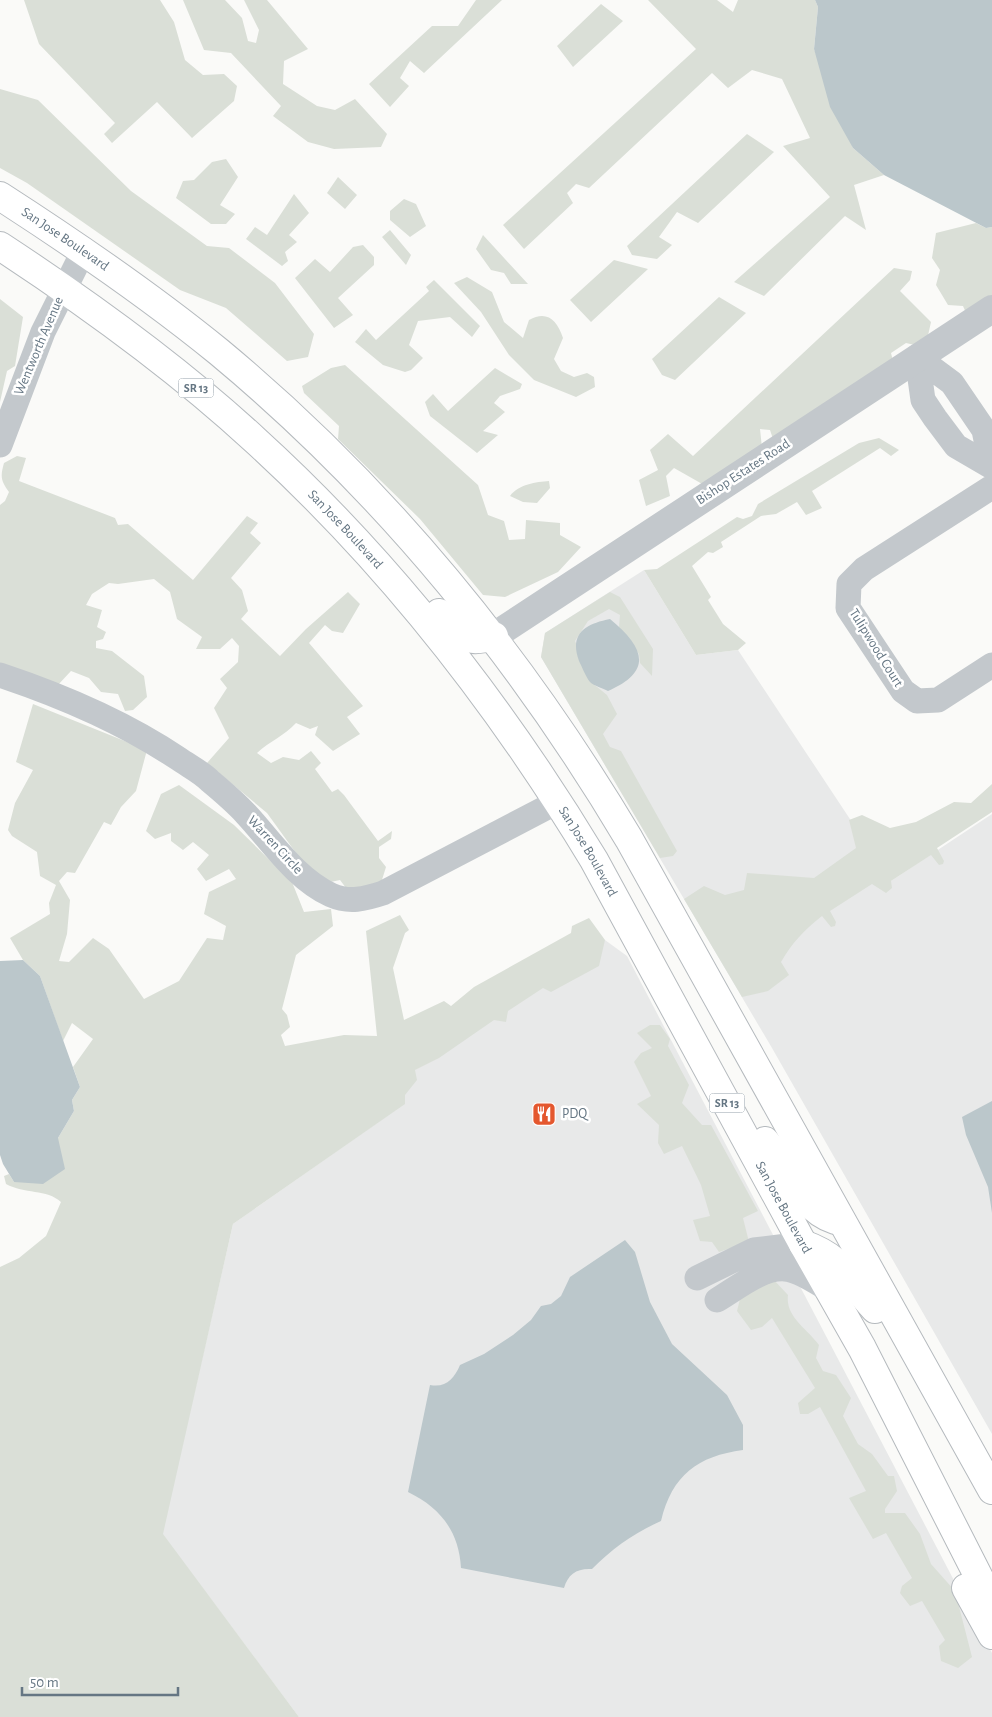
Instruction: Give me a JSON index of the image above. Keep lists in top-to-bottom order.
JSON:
{
  "streets": {
    "main road": ["San Jose Boulevard", "SR 13"],
    "street": [
      "Wentworth Avenue",
      "Bishop Estates Road",
      "Tulipwood Court",
      "Warren Circle"
    ]
  },
  "crossings": [
    ["San Jose Boulevard", "Wentworth Avenue"],
    ["San Jose Boulevard", "Bishop Estates Road"],
    ["San Jose Boulevard", "Warren Circle"]
  ],
  "places": {
    "restaurant": ["PDQ"]
  },
  "scale_bar": "50 m"
}
